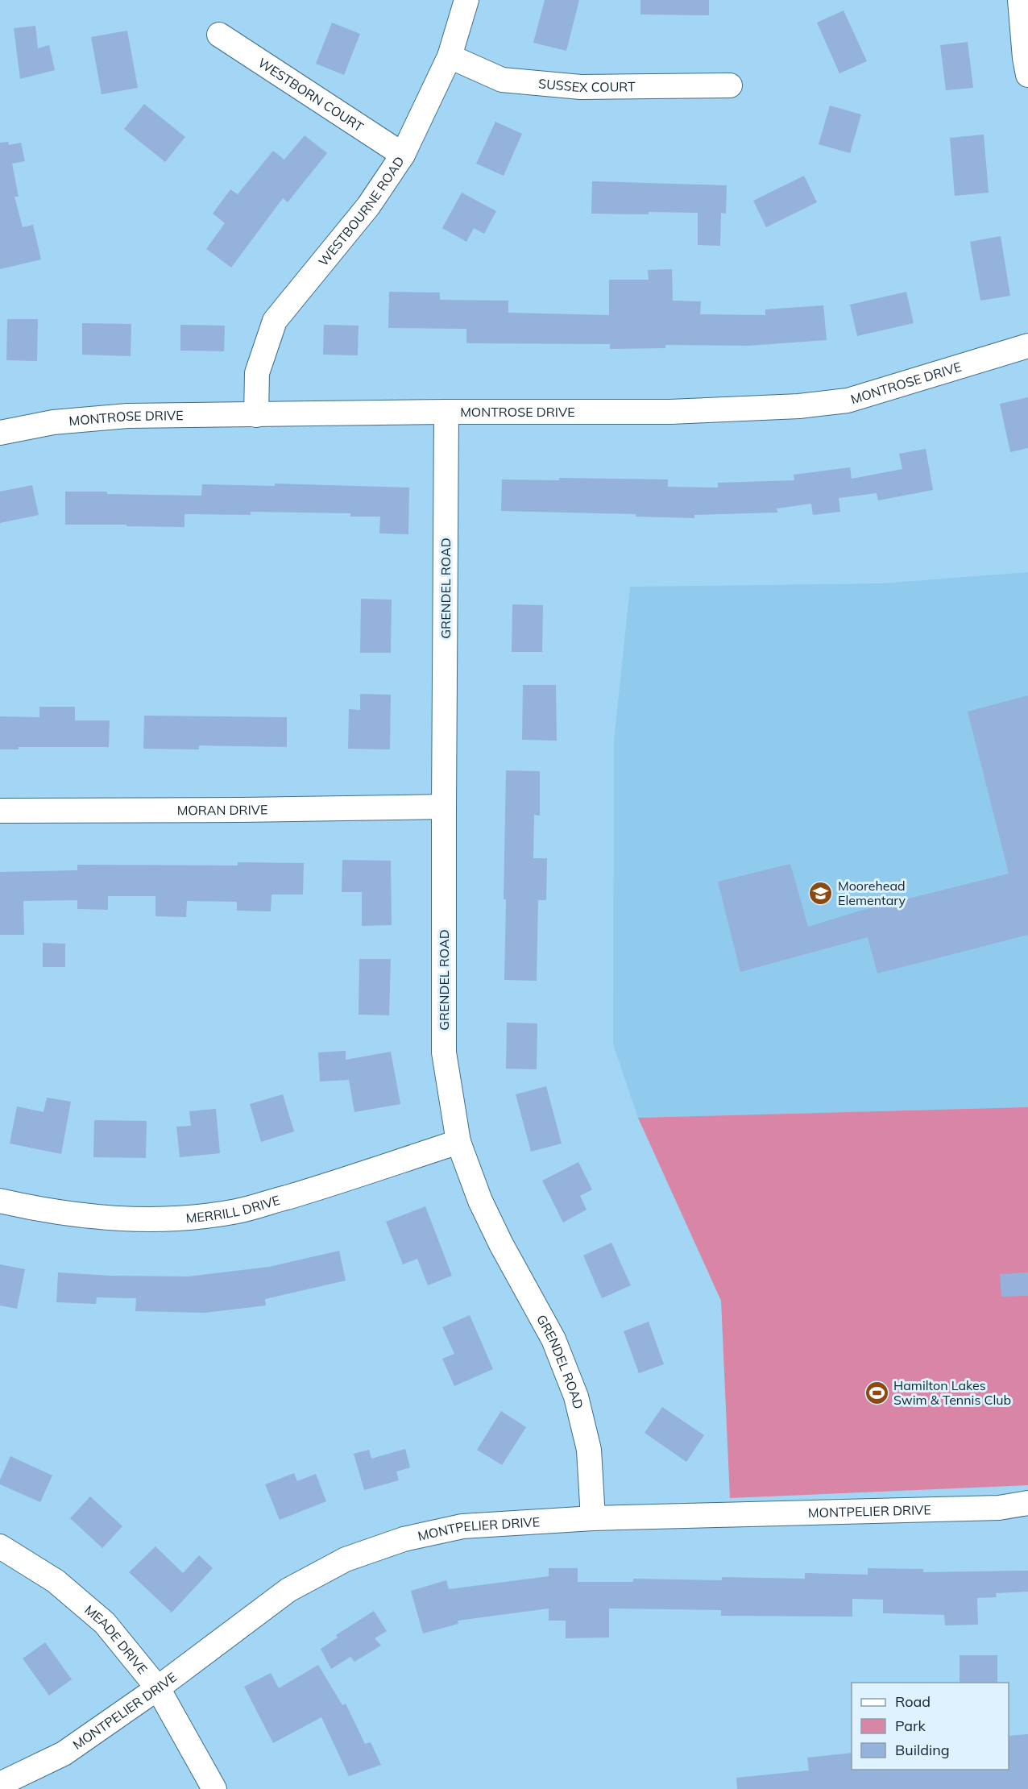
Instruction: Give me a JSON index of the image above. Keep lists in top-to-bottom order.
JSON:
{
  "streets": {
    "street": [
      "SUSSEX COURT",
      "WESTBORN COURT",
      "WESTBOURNE ROAD",
      "MONTROSE DRIVE",
      "GRENDEL ROAD",
      "MORAN DRIVE",
      "MERRILL DRIVE",
      "MONTPELIER DRIVE",
      "MEADE DRIVE"
    ]
  },
  "crossings": [
    ["SUSSEX COURT", "WESTBOURNE ROAD"],
    ["WESTBORN COURT", "WESTBOURNE ROAD"],
    ["WESTBOURNE ROAD", "MONTROSE DRIVE"],
    ["MONTROSE DRIVE", "GRENDEL ROAD"],
    ["GRENDEL ROAD", "MORAN DRIVE"],
    ["GRENDEL ROAD", "MERRILL DRIVE"],
    ["GRENDEL ROAD", "MONTPELIER DRIVE"],
    ["MONTPELIER DRIVE", "MEADE DRIVE"]
  ],
  "places": {
    "school or university": ["Moorehead Elementary"],
    "sports": ["Hamilton Lakes Swim & Tennis Club"]
  },
  "legend": ["Road", "Park", "Building"]
}
